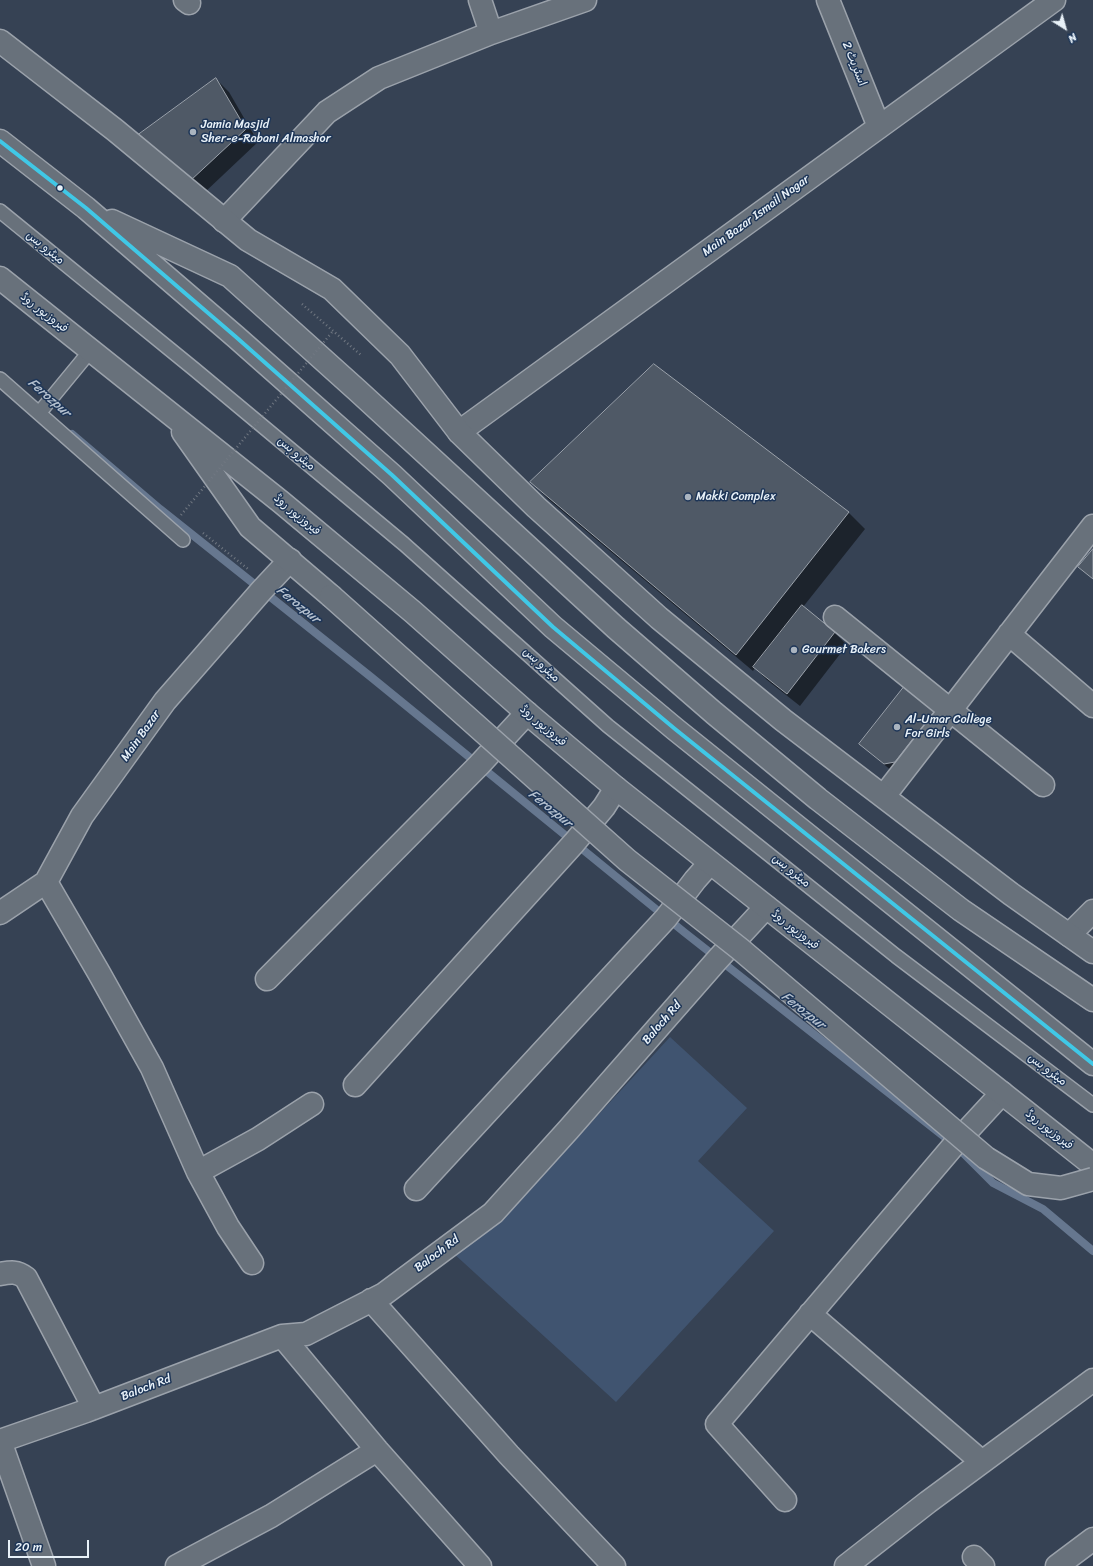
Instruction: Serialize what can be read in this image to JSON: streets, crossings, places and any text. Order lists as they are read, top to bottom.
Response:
{
  "streets": {
    "street": [
      "اسٹریٹ 2",
      "Main Bazar Ismail Nagar",
      "فیروزپور روڈ",
      "Main Bazar",
      "Baloch Rd"
    ],
    "lane": ["میٹرو بس"]
  },
  "crossings": [
    ["اسٹریٹ 2", "Main Bazar Ismail Nagar"],
    ["فیروزپور روڈ", "Baloch Rd"]
  ],
  "water": ["Ferozpur"],
  "places": [
    "Jamia Masjid Sher-e-Rabani Almashor",
    "Makki Complex",
    "Gourmet Bakers",
    "Al-Umar College For Girls"
  ],
  "scale_bar": "20 m",
  "north": "bottom right"
}
